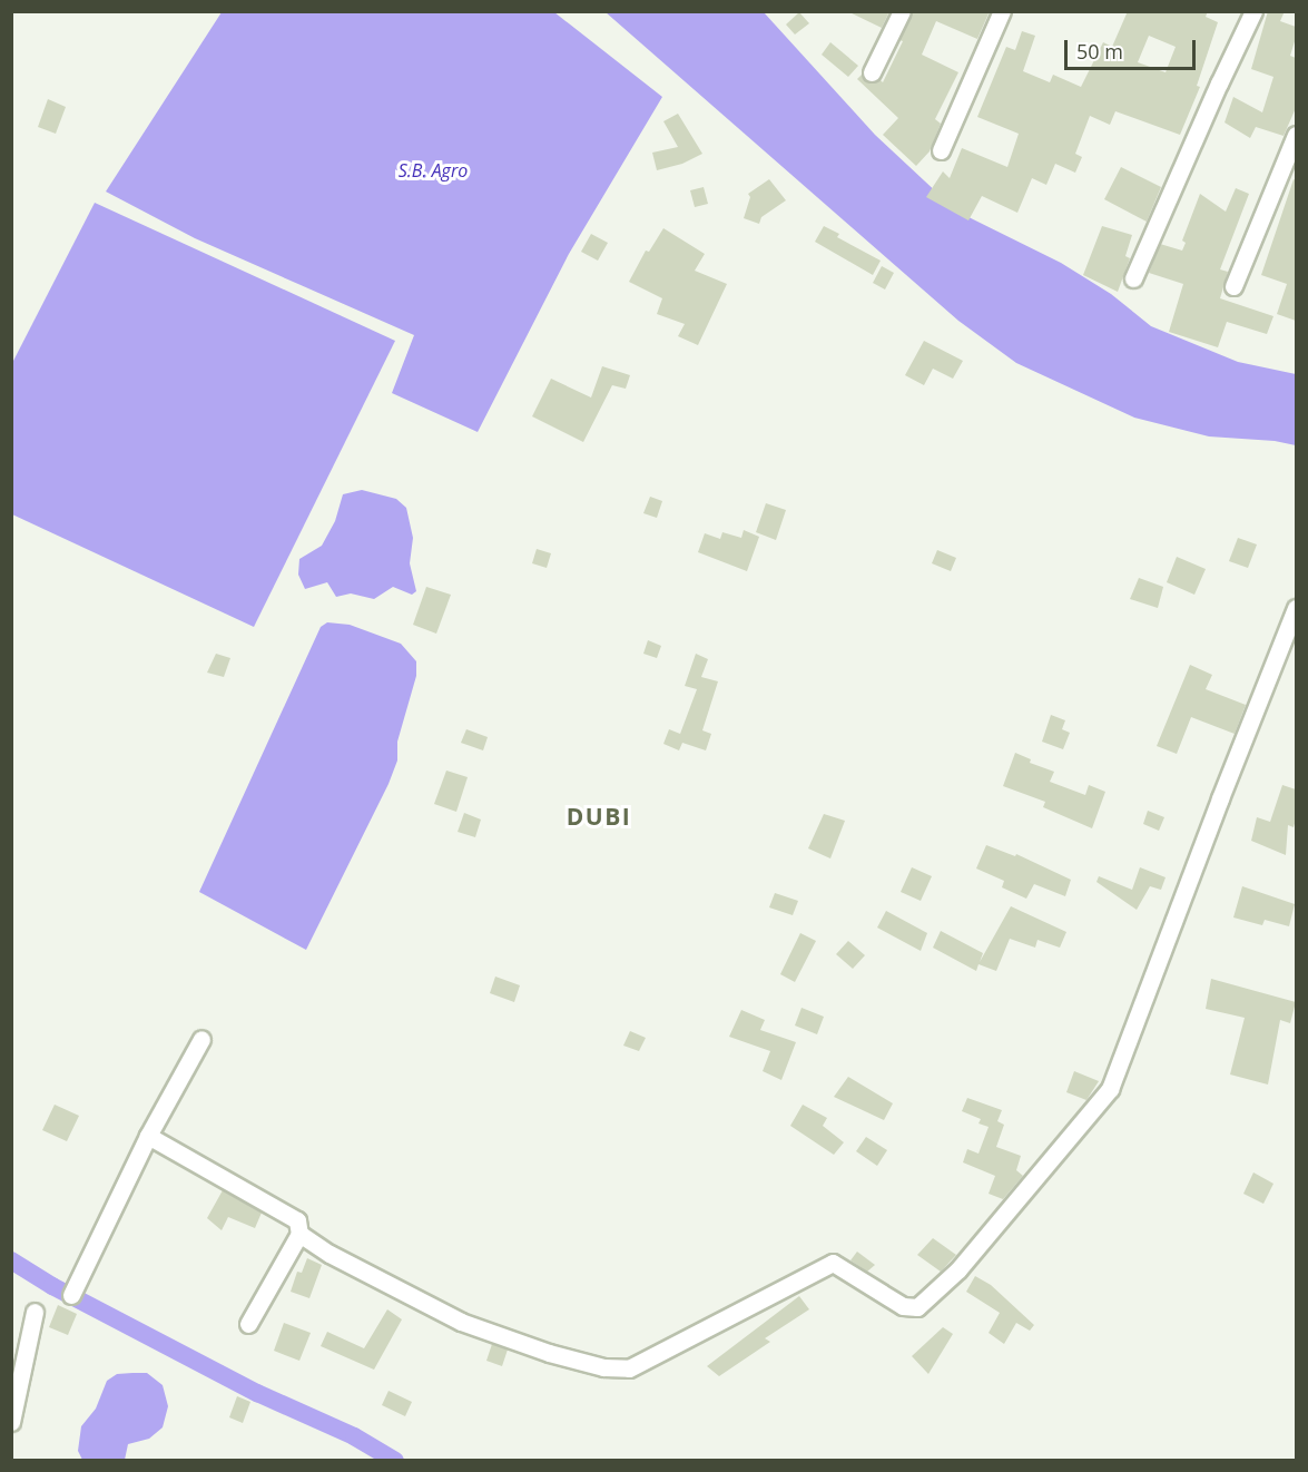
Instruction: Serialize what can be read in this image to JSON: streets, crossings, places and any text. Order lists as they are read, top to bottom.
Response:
{
  "districts": ["DUBI"],
  "water": ["S.B. Agro"],
  "scale_bar": "50 m"
}
